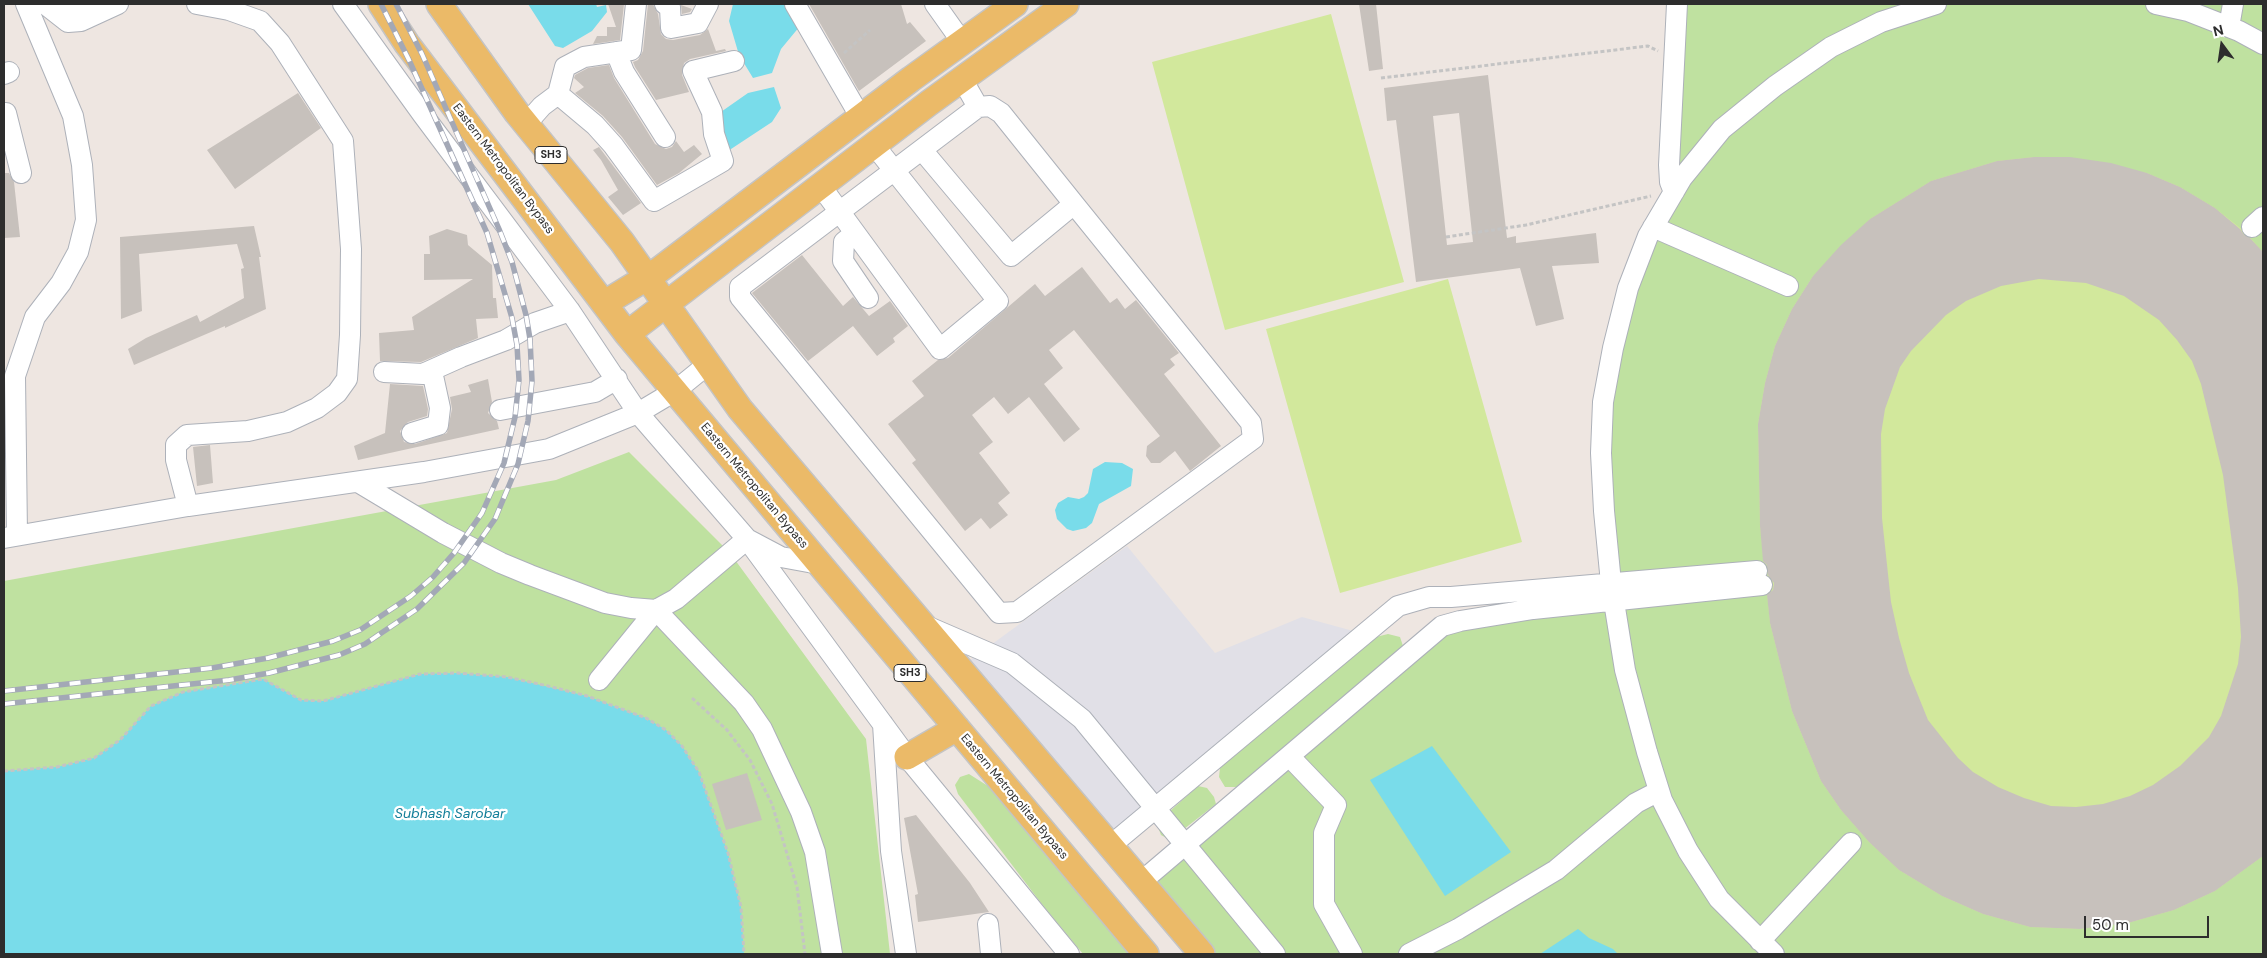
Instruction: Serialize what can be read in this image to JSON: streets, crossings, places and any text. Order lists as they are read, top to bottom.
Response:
{
  "streets": {
    "main road": ["SH3", "Eastern Metropolitan Bypass"]
  },
  "water": ["Subhash Sarobar"],
  "scale_bar": "50 m",
  "north": "top"
}
